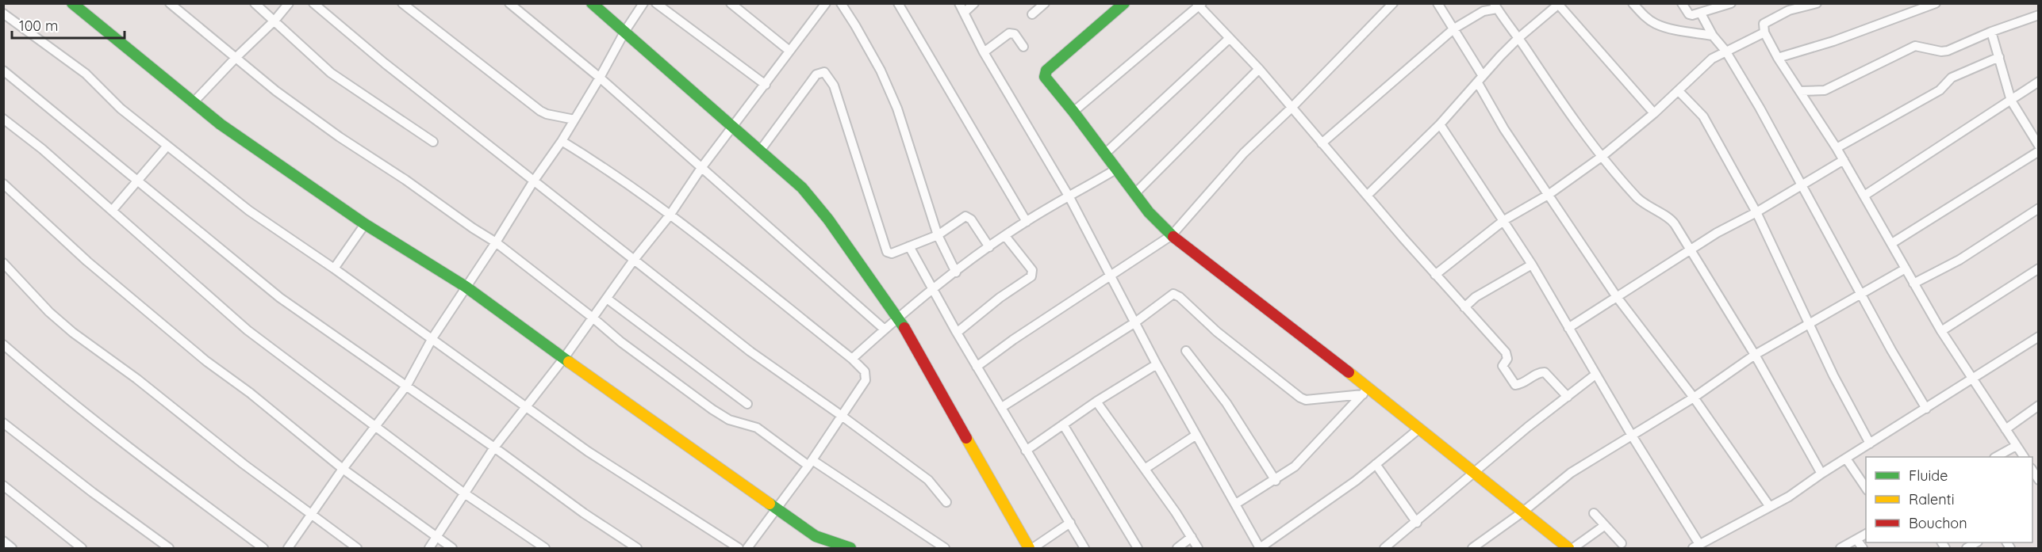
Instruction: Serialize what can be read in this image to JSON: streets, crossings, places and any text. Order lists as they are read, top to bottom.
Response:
{
  "legend": ["Fluide", "Ralenti", "Bouchon"],
  "scale_bar": "100 m"
}
